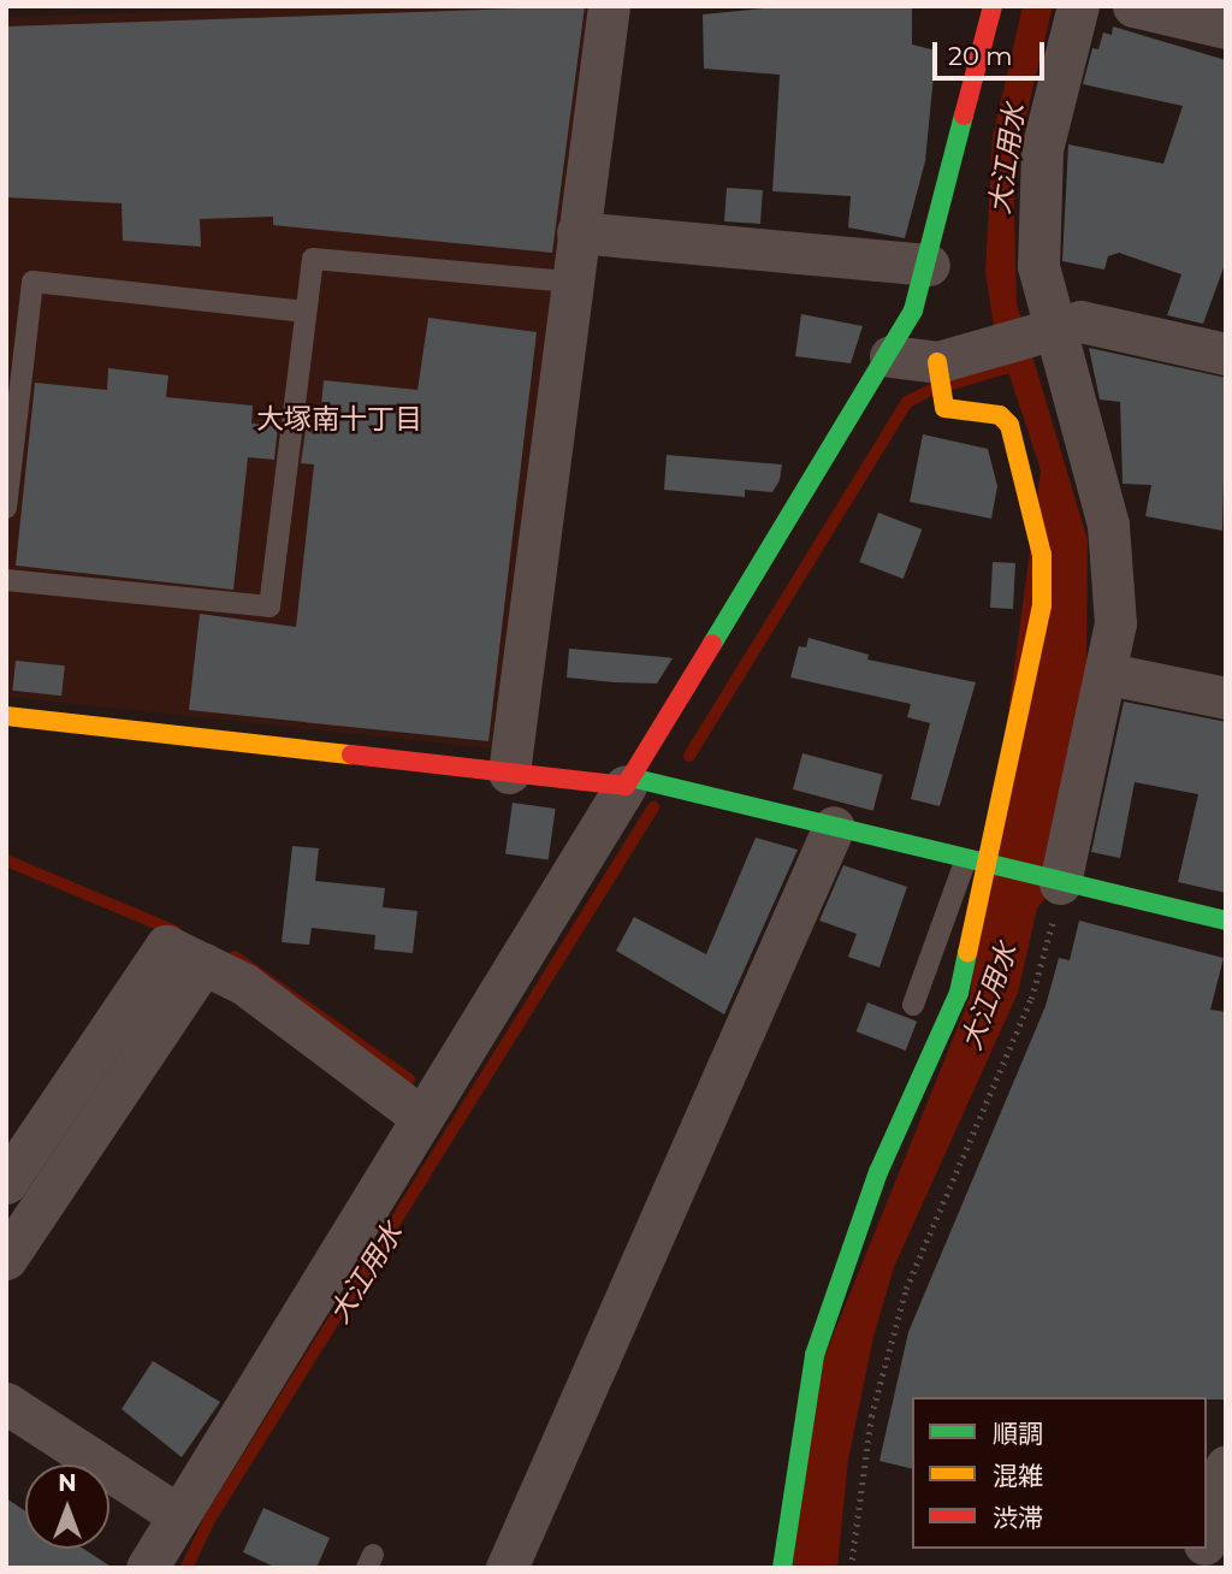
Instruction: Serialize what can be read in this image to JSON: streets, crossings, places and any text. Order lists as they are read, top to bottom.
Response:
{
  "districts": ["大塚南十丁目"],
  "water": ["大江用水"],
  "legend": ["順調", "混雑", "渋滞"],
  "scale_bar": "20 m",
  "north": "top"
}
